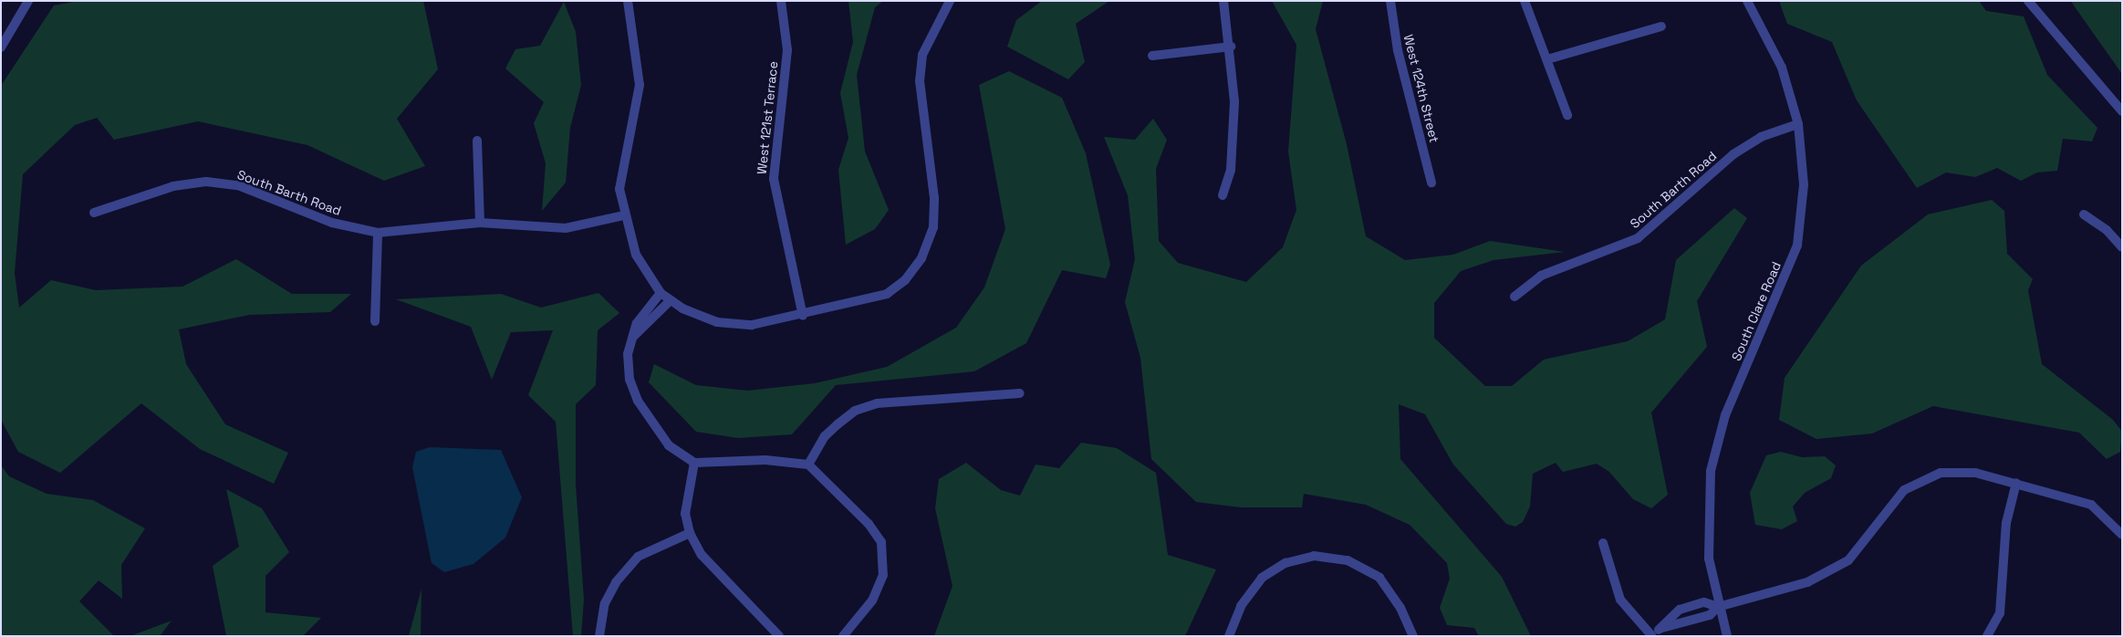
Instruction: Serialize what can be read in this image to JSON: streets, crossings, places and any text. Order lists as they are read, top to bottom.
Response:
{
  "streets": {
    "street": [
      "West 124th Street",
      "West 121st Terrace",
      "South Barth Road",
      "South Clare Road"
    ]
  },
  "crossings": [
    ["South Barth Road", "South Clare Road"]
  ]
}
